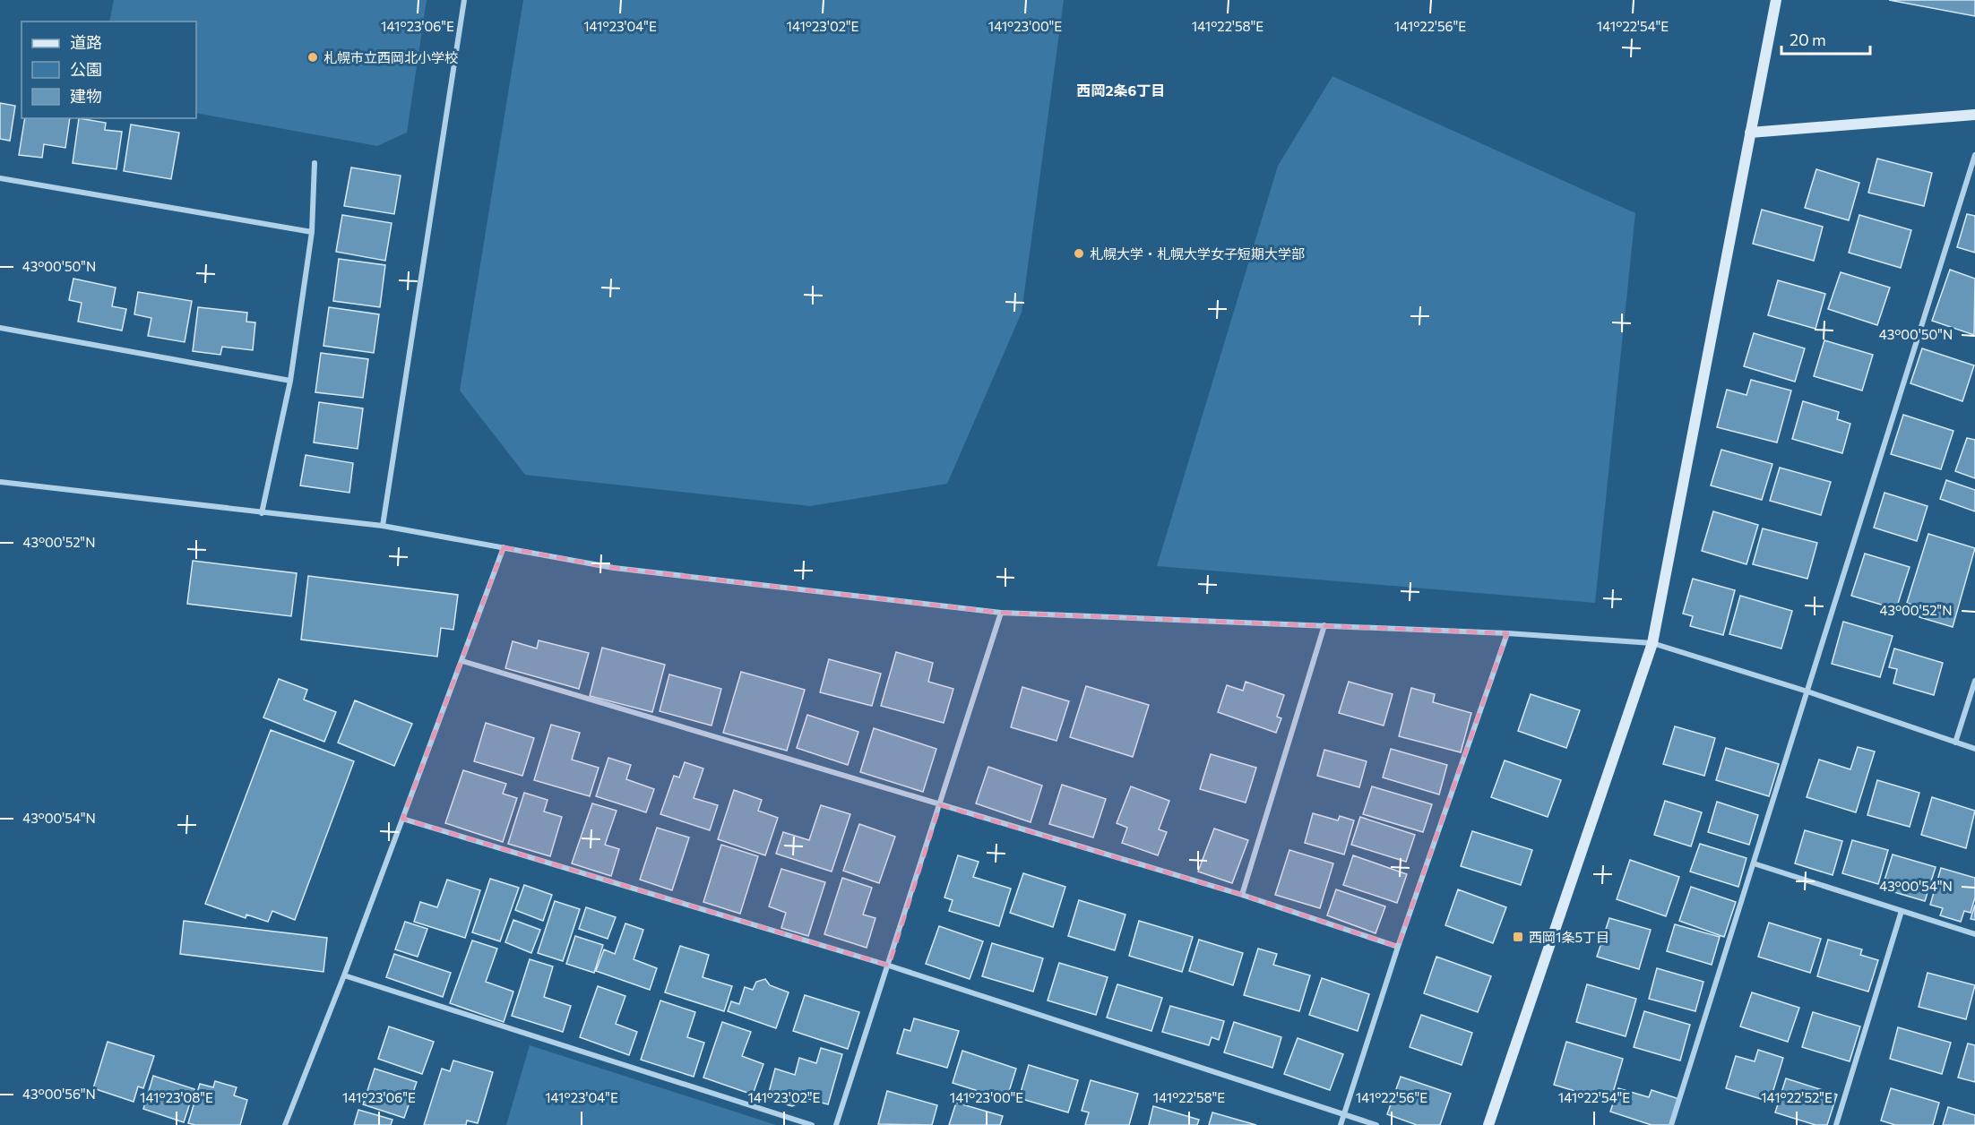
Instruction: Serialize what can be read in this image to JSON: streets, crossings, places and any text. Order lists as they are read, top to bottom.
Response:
{
  "districts": ["西岡2条6丁目"],
  "places": {
    "other": ["札幌市立西岡北小学校", "札幌大学・札幌大学女子短期大学部"],
    "transit": ["西岡1条5丁目"]
  },
  "legend": ["道路", "公園", "建物"],
  "scale_bar": "20 m",
  "coordinates": [
    "141°23'06\"E",
    "141°23'04\"E",
    "141°23'02\"E",
    "141°23'00\"E",
    "141°22'58\"E",
    "141°22'56\"E",
    "141°22'54\"E",
    "43°00'50\"N",
    "43°00'52\"N",
    "43°00'54\"N",
    "43°00'56\"N",
    "141°23'08\"E",
    "141°22'52\"E"
  ]
}
